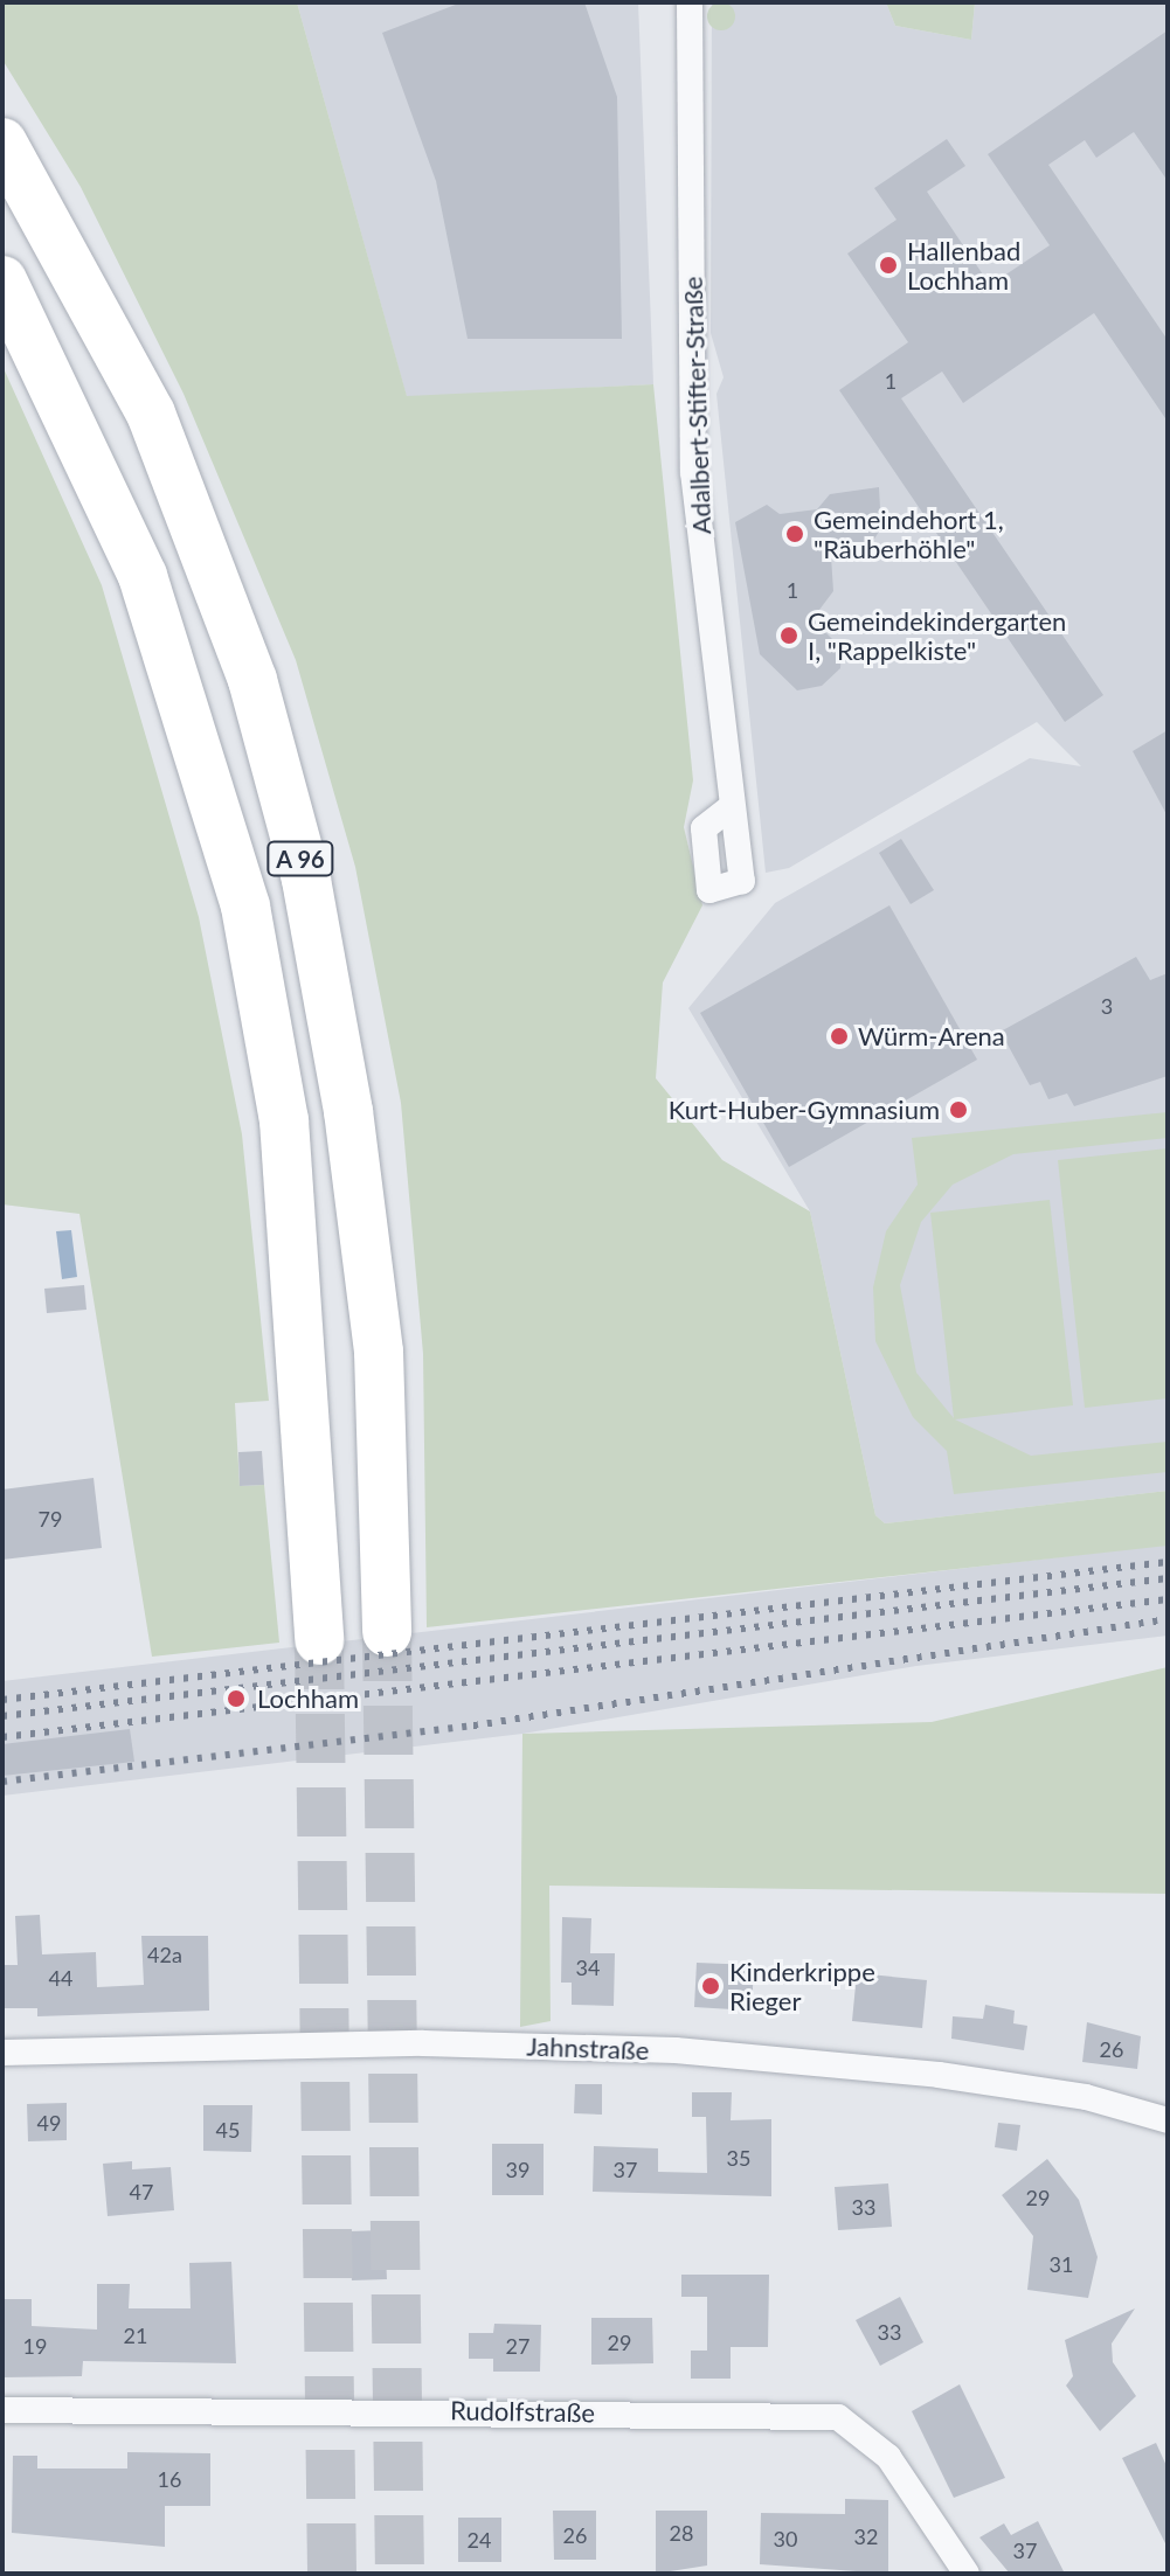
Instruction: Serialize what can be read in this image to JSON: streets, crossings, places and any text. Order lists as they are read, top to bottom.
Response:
{
  "streets": {
    "highway": ["A 96"],
    "street": ["Adalbert-Stifter-Straße", "Jahnstraße", "Rudolfstraße"]
  },
  "places": [
    "Hallenbad Lochham",
    "Gemeindehort 1, \"Räuberhöhle\"",
    "Gemeindekindergarten I, \"Rappelkiste\"",
    "Würm-Arena",
    "Kurt-Huber-Gymnasium",
    "Lochham",
    "Kinderkrippe Rieger"
  ],
  "house_numbers": [
    "1",
    "1",
    "3",
    "79",
    "42a",
    "34",
    "44",
    "26",
    "49",
    "45",
    "35",
    "39",
    "37",
    "47",
    "29",
    "33",
    "31",
    "33",
    "21",
    "29",
    "19",
    "27",
    "16",
    "28",
    "26",
    "32",
    "30",
    "24",
    "37"
  ]
}
